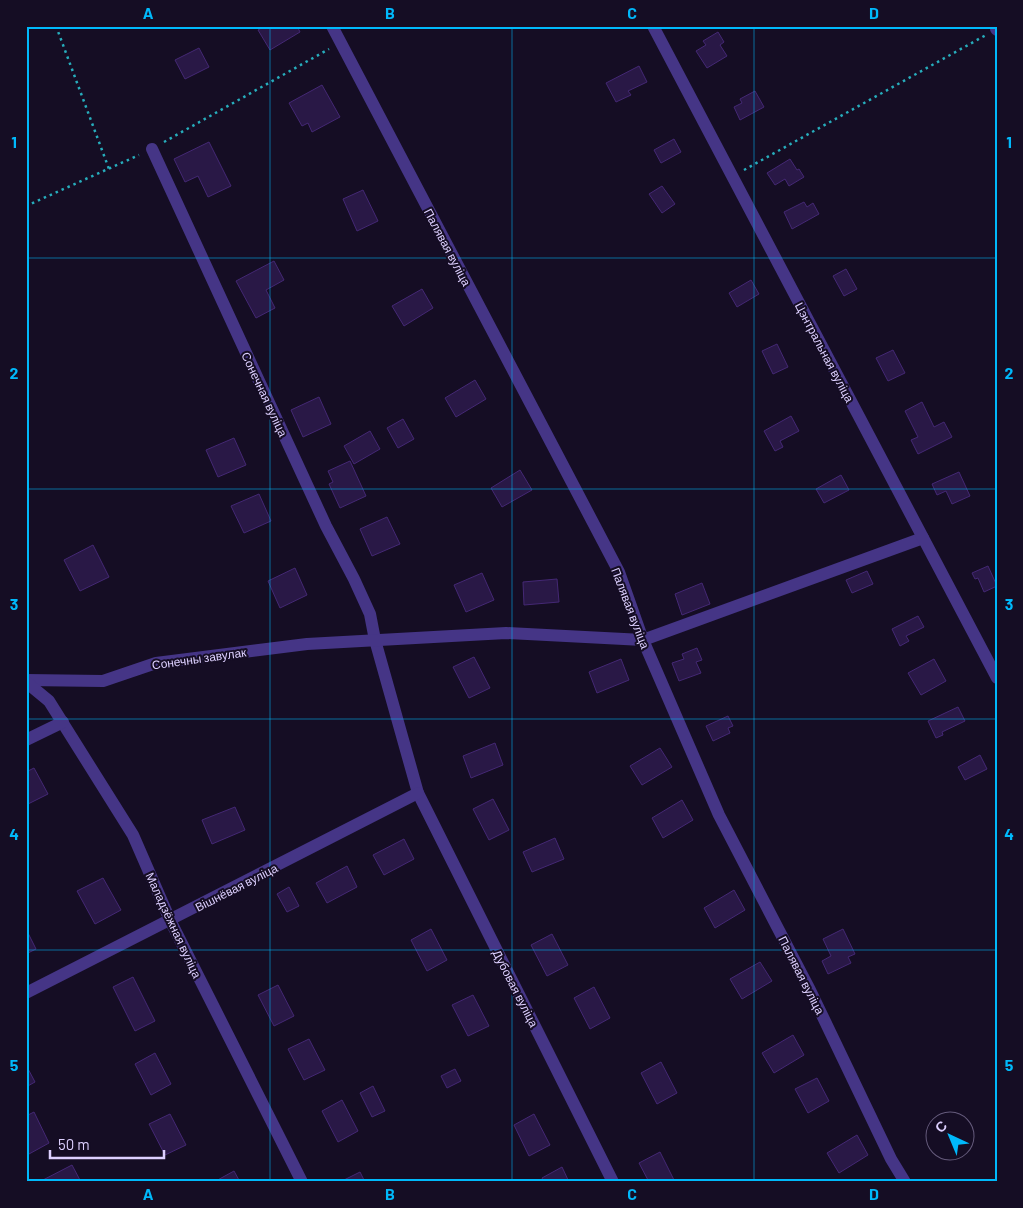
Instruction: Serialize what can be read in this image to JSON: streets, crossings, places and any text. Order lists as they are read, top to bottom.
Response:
{
  "streets": {
    "street": [
      "Палявая вуліца",
      "Цэнтральная вуліца",
      "Сонечная вуліца",
      "Сонечны завулак",
      "Вішнёвая вуліца",
      "Маладзёжная вуліца",
      "Дубовая вуліца"
    ]
  },
  "crossings": [
    ["Палявая вуліца", "Сонечны завулак"],
    ["Сонечная вуліца", "Сонечны завулак"],
    ["Сонечны завулак", "Маладзёжная вуліца"],
    ["Вішнёвая вуліца", "Маладзёжная вуліца"],
    ["Вішнёвая вуліца", "Дубовая вуліца"]
  ],
  "scale_bar": "50 m",
  "north": "top left",
  "grid": {
    "columns": [
      "A",
      "B",
      "C",
      "D"
    ],
    "rows": [
      "1",
      "2",
      "3",
      "4",
      "5"
    ]
  }
}
